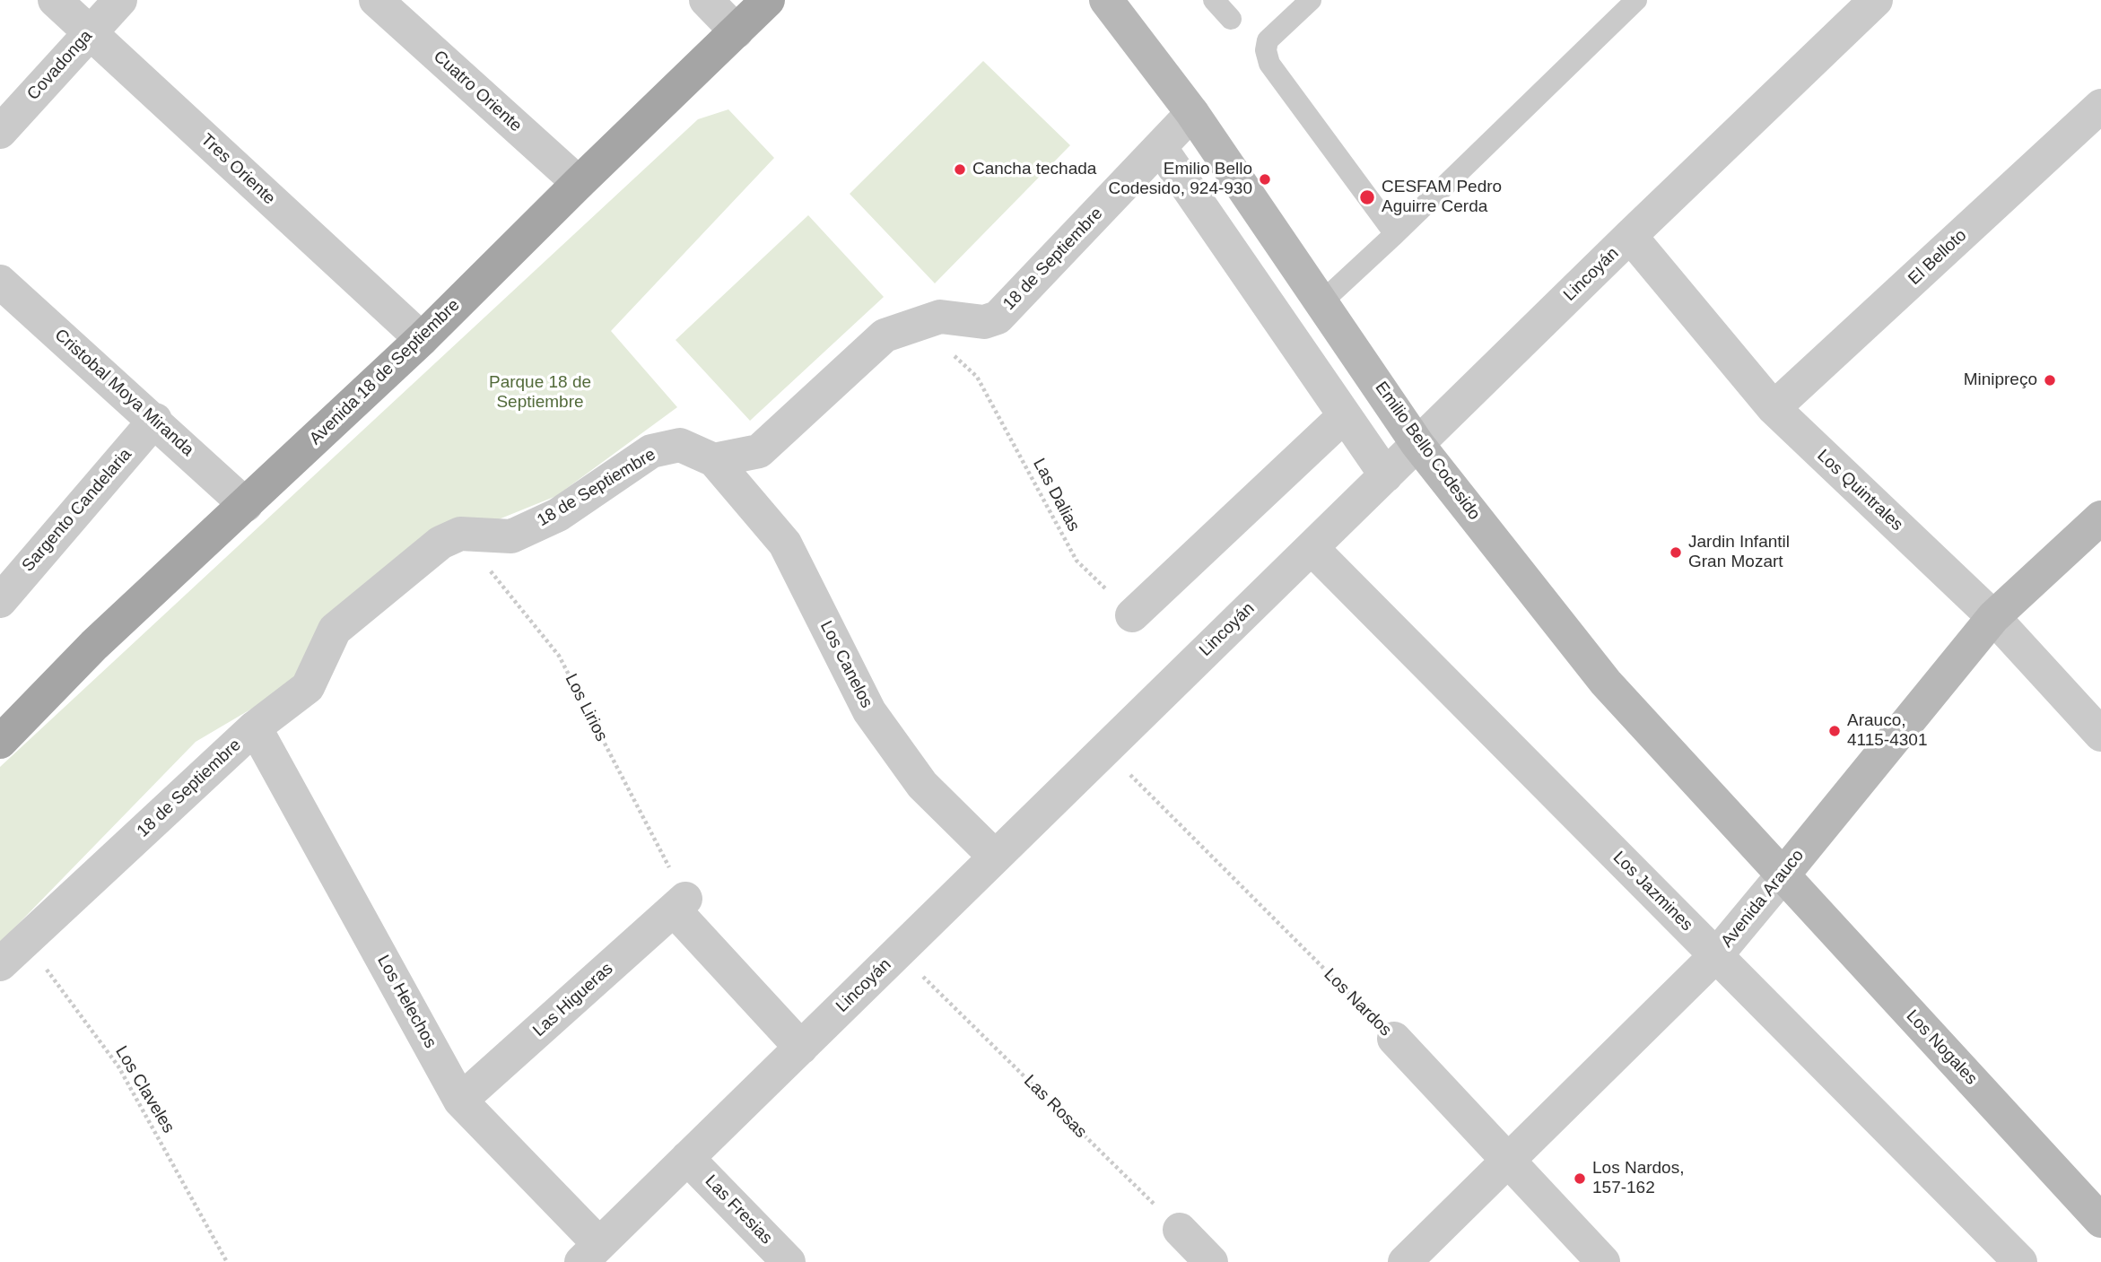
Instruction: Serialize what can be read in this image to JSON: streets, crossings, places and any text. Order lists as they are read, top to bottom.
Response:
{
  "streets": {
    "main road": ["Avenida 18 de Septiembre"],
    "street": [
      "Covadonga",
      "Cuatro Oriente",
      "Tres Oriente",
      "El Belloto",
      "18 de Septiembre",
      "Lincoyán",
      "Cristobal Moya Miranda",
      "Emilio Bello Codesido",
      "Los Quintrales",
      "Sargento Candelaria",
      "Los Canelos",
      "Los Jazmines",
      "Avenida Arauco",
      "Las Higueras",
      "Los Helechos",
      "Los Nardos",
      "Los Nogales",
      "Las Fresias"
    ],
    "path": [
      "Las Dalias",
      "Los Lirios",
      "Los Claveles",
      "Las Rosas"
    ]
  },
  "crossings": [
    ["Covadonga", "Tres Oriente"],
    ["Cuatro Oriente", "Avenida 18 de Septiembre"],
    ["Tres Oriente", "Avenida 18 de Septiembre"],
    ["El Belloto", "Los Quintrales"],
    ["18 de Septiembre", "Emilio Bello Codesido"],
    ["18 de Septiembre", "Las Dalias"],
    ["18 de Septiembre", "Los Canelos"],
    ["18 de Septiembre", "Los Lirios"],
    ["18 de Septiembre", "Los Helechos"],
    ["18 de Septiembre", "Los Claveles"],
    ["Lincoyán", "Emilio Bello Codesido"],
    ["Lincoyán", "Los Quintrales"],
    ["Lincoyán", "Los Canelos"],
    ["Lincoyán", "Los Jazmines"],
    ["Lincoyán", "Los Helechos"],
    ["Lincoyán", "Los Nardos"],
    ["Lincoyán", "Las Rosas"],
    ["Lincoyán", "Las Fresias"],
    ["Avenida 18 de Septiembre", "Cristobal Moya Miranda"],
    ["Cristobal Moya Miranda", "Sargento Candelaria"],
    ["Emilio Bello Codesido", "Avenida Arauco"],
    ["Emilio Bello Codesido", "Los Nogales"],
    ["Los Quintrales", "Avenida Arauco"],
    ["Los Lirios", "Las Higueras"],
    ["Los Jazmines", "Avenida Arauco"],
    ["Avenida Arauco", "Los Nardos"],
    ["Avenida Arauco", "Los Nogales"],
    ["Las Higueras", "Los Helechos"]
  ],
  "parks": ["Parque 18 de Septiembre"],
  "places": [
    "Cancha techada",
    "Emilio Bello Codesido, 924-930",
    "CESFAM Pedro Aguirre Cerda",
    "Minipreço",
    "Jardin Infantil Gran Mozart",
    "Arauco, 4115-4301",
    "Los Nardos, 157-162"
  ]
}
